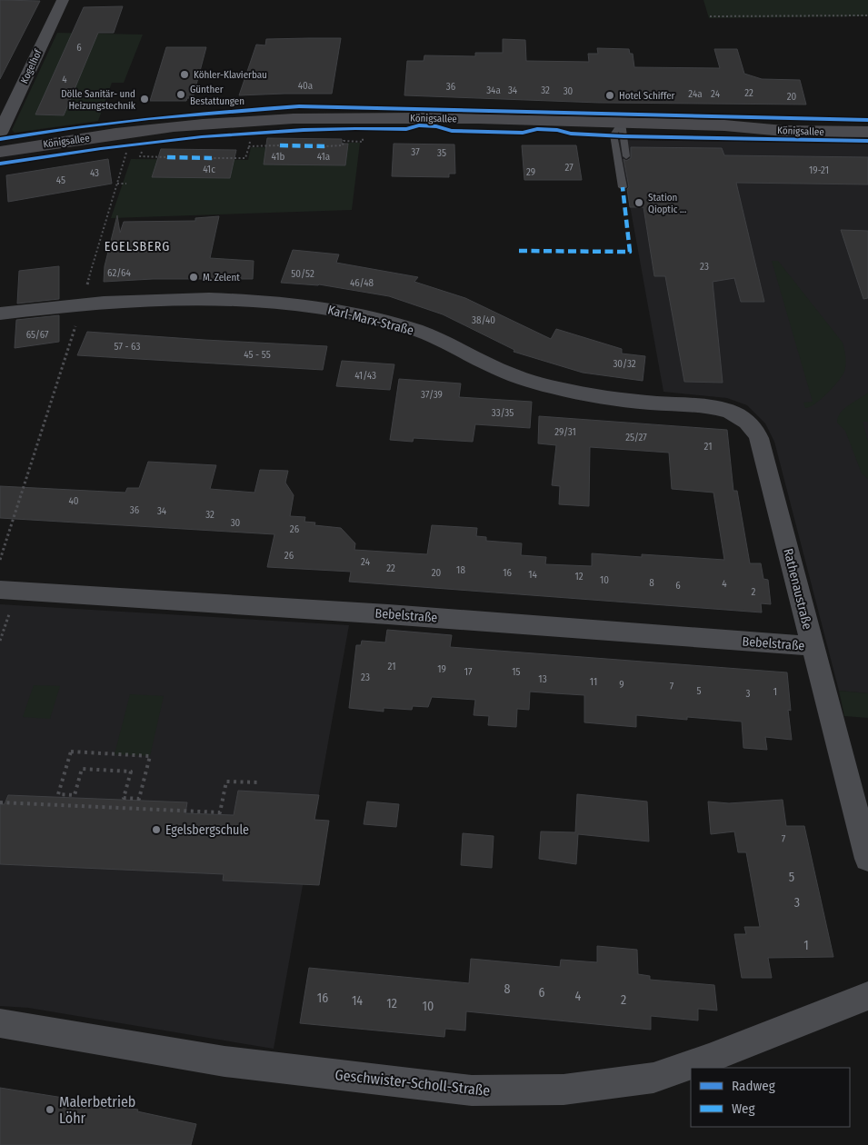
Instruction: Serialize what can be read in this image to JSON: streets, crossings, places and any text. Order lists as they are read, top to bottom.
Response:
{
  "streets": {
    "street": [
      "Kogelhof",
      "Königsallee",
      "Karl-Marx-Straße",
      "Rathenaustraße",
      "Bebelstraße",
      "Geschwister-Scholl-Straße"
    ]
  },
  "crossings": [
    ["Karl-Marx-Straße", "Rathenaustraße"],
    ["Rathenaustraße", "Bebelstraße"]
  ],
  "districts": ["EGELSBERG"],
  "places": [
    "Köhler-Klavierbau",
    "Günther Bestattungen",
    "Hotel Schiffer",
    "Dölle Sanitär- und Heizungstechnik",
    "Station Qioptic ...",
    "M. Zelent",
    "Egelsbergschule",
    "Malerbetrieb Löhr"
  ],
  "house_numbers": [
    "6",
    "4",
    "40a",
    "36",
    "34a",
    "34",
    "32",
    "30",
    "22",
    "24a",
    "24",
    "20",
    "37",
    "35",
    "41b",
    "41a",
    "27",
    "41c",
    "19-21",
    "29",
    "43",
    "45",
    "23",
    "62/64",
    "50/52",
    "46/48",
    "38/40",
    "65/67",
    "57 - 63",
    "45 - 55",
    "30/32",
    "41/43",
    "37/39",
    "33/35",
    "29/31",
    "25/27",
    "21",
    "40",
    "36",
    "34",
    "32",
    "30",
    "26",
    "26",
    "24",
    "22",
    "18",
    "20",
    "16",
    "14",
    "12",
    "10",
    "8",
    "4",
    "6",
    "2",
    "21",
    "19",
    "17",
    "15",
    "23",
    "13",
    "11",
    "9",
    "7",
    "5",
    "1",
    "3",
    "7",
    "5",
    "3",
    "1",
    "8",
    "6",
    "4",
    "16",
    "2",
    "14",
    "12",
    "10"
  ],
  "legend": ["Radweg", "Weg"]
}
